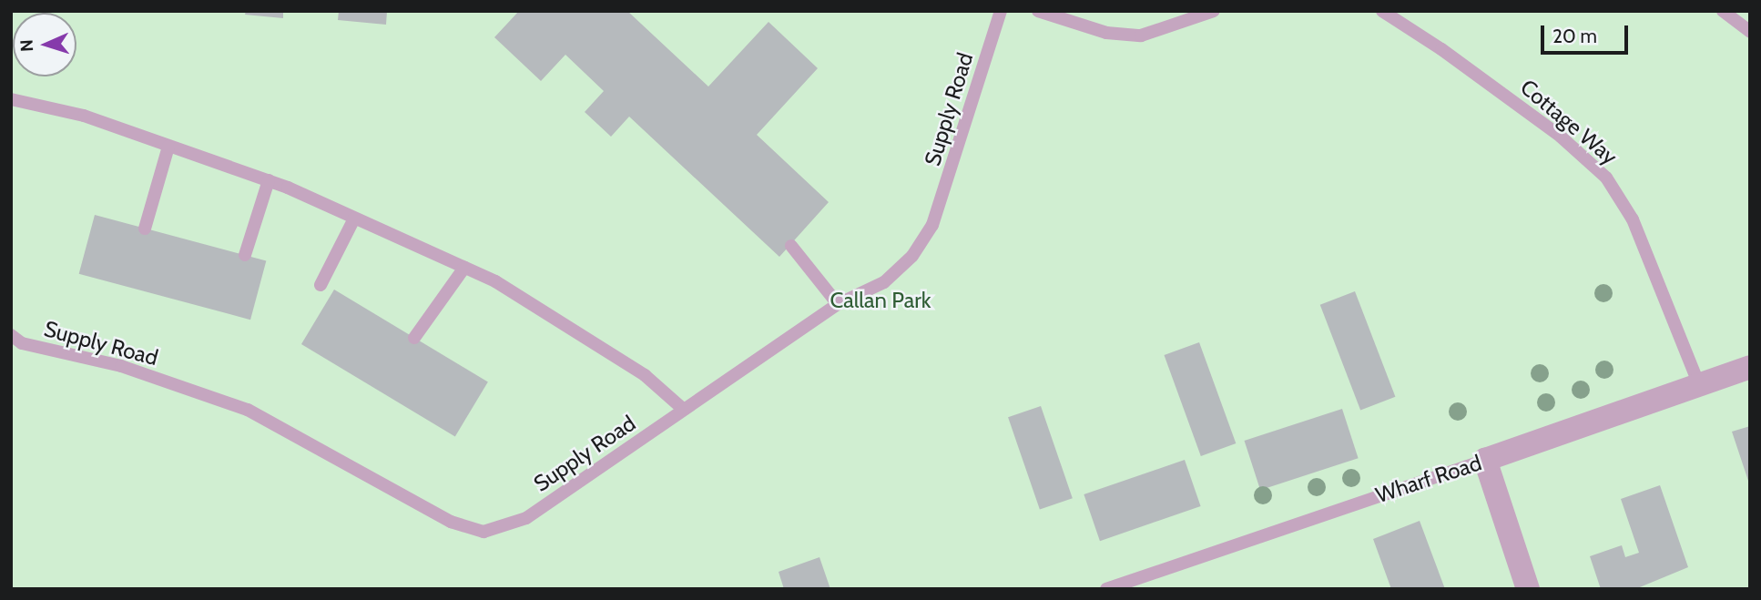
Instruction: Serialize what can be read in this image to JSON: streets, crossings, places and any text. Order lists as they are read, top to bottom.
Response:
{
  "streets": {
    "street": ["Wharf Road"],
    "lane": ["Supply Road", "Cottage Way"]
  },
  "crossings": [
    ["Cottage Way", "Wharf Road"]
  ],
  "parks": ["Callan Park"],
  "scale_bar": "20 m",
  "north": "left"
}
